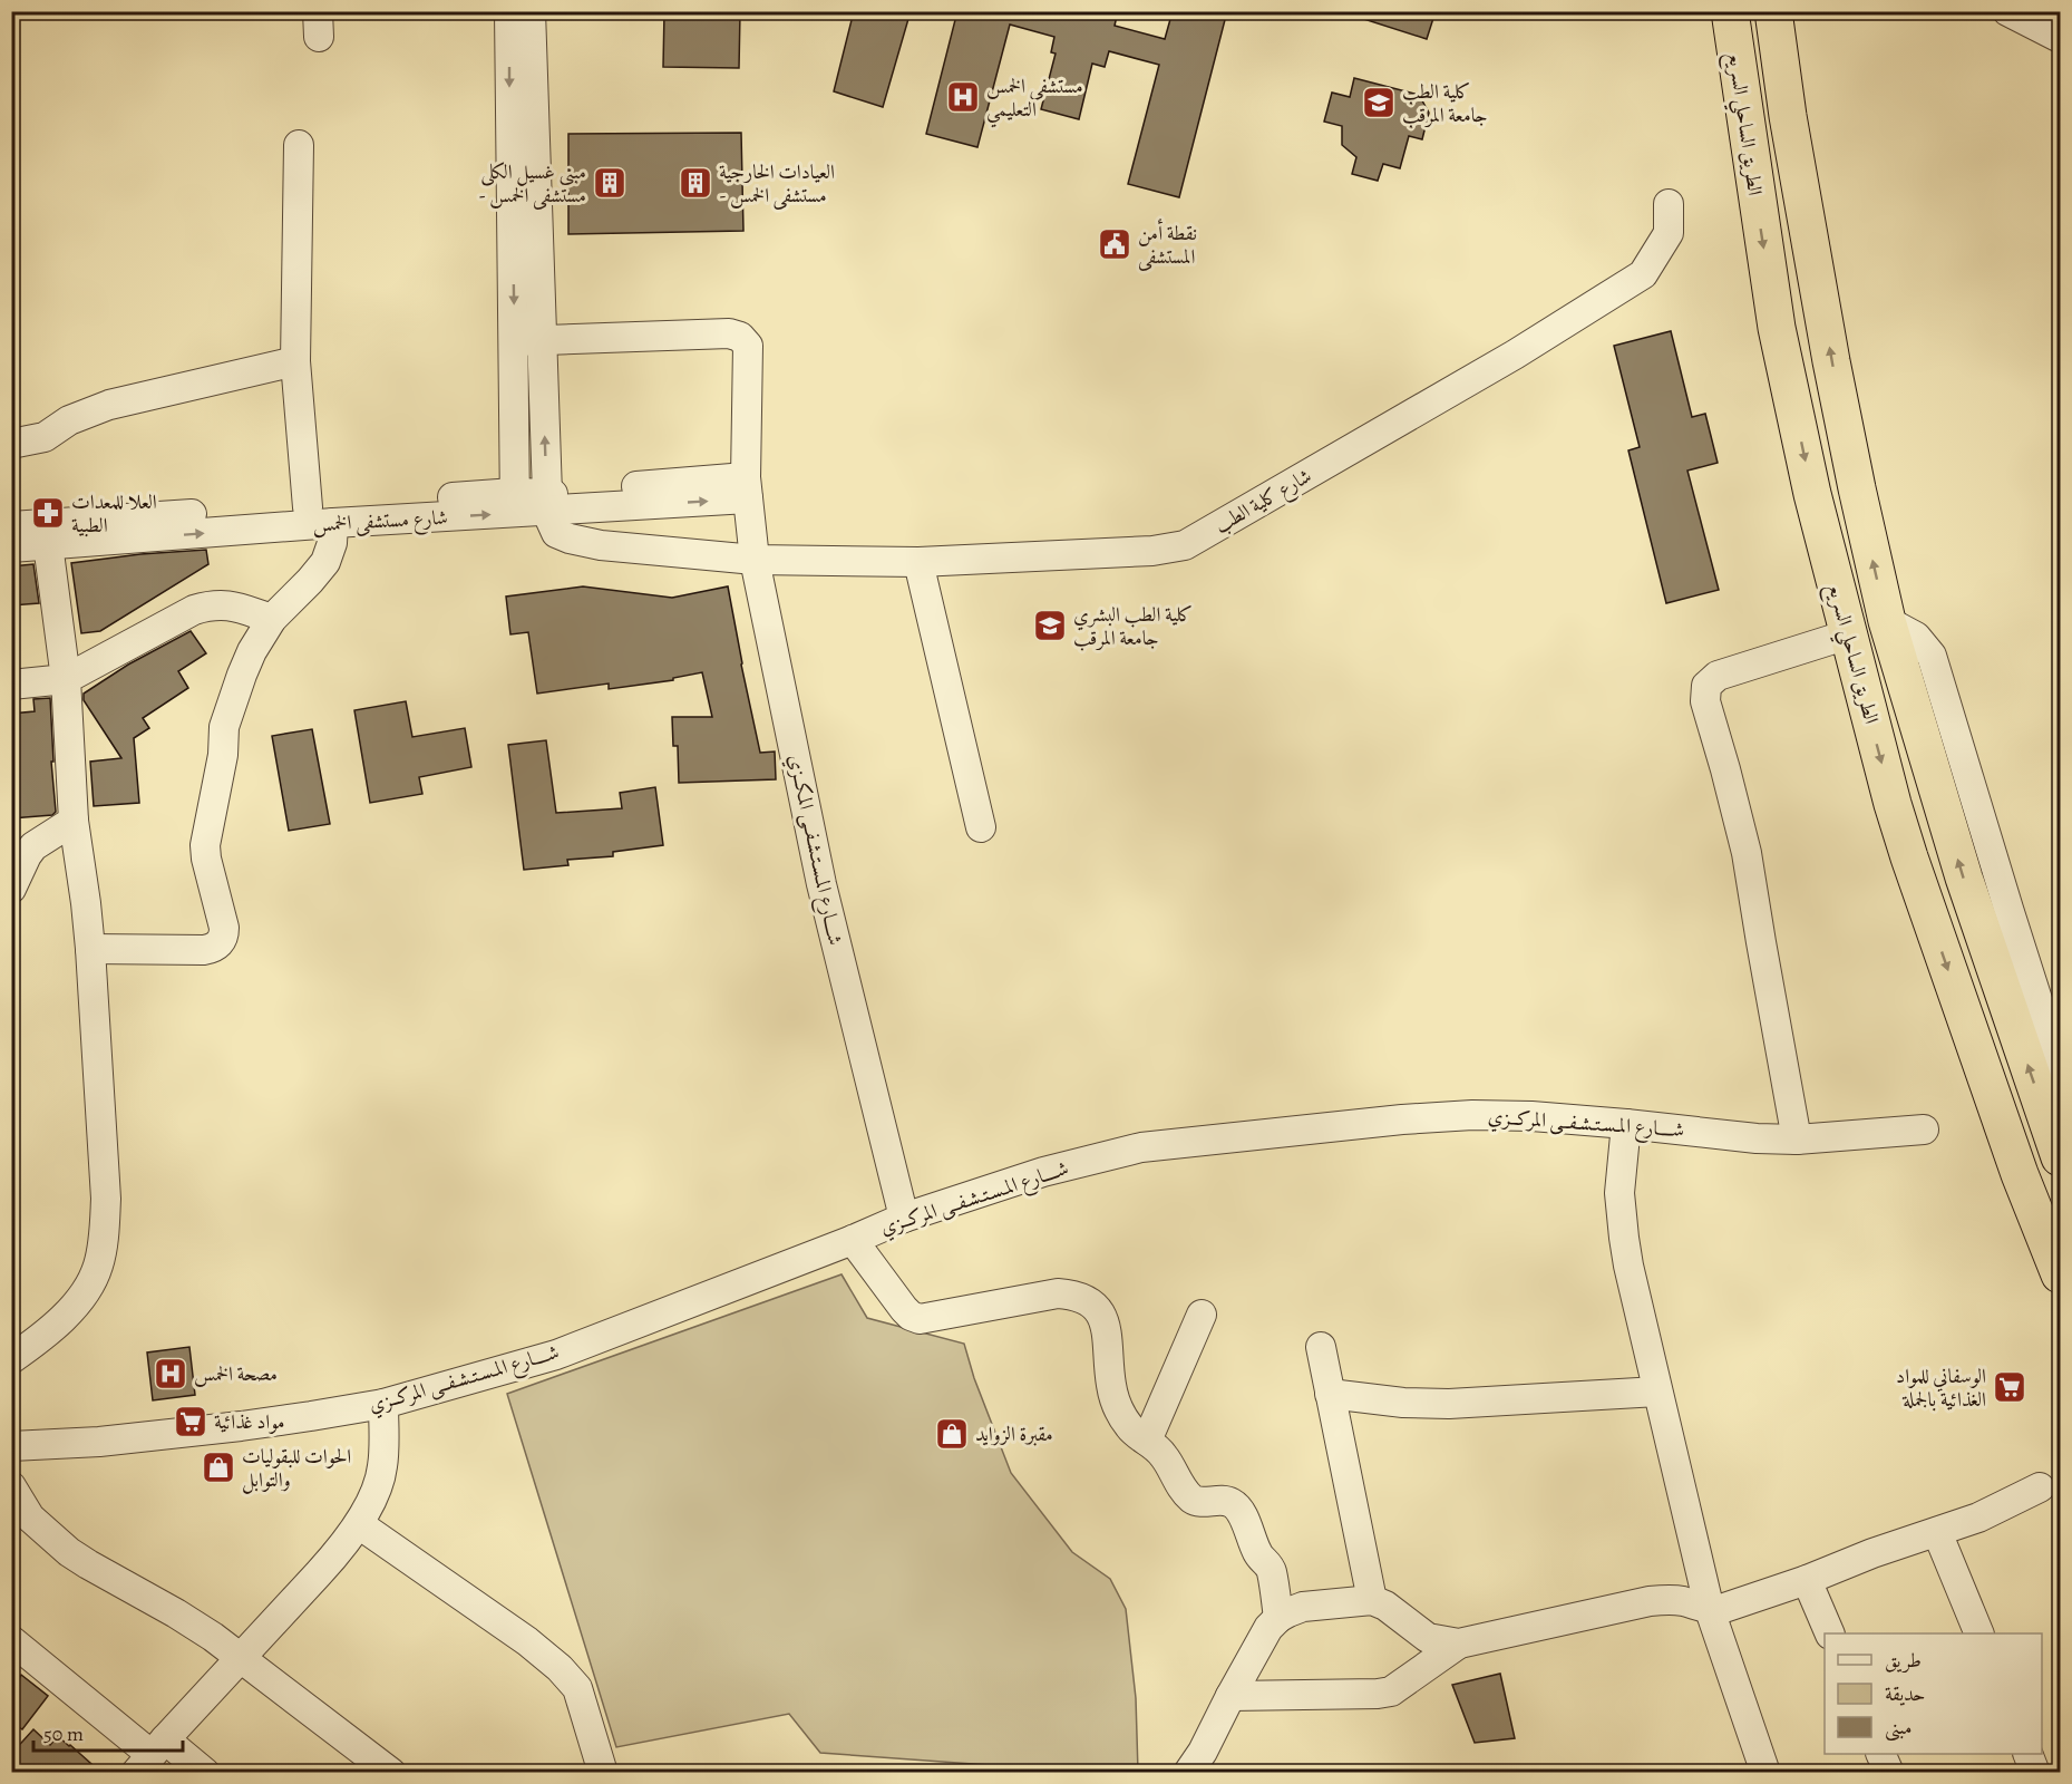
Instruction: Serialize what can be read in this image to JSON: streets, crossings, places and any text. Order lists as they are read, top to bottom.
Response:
{
  "streets": {
    "highway": ["الطريق الساحلي السريع"],
    "street": [
      "شارع كلية الطب",
      "شارع مستشفى الخمس",
      "شــــارع المـسـتـشـفــى المكــزي",
      "شــــارع المـسـتـشـفــى المركــزي"
    ]
  },
  "crossings": [
    ["شارع كلية الطب", "شارع مستشفى الخمس"],
    ["شارع كلية الطب", "شــــارع المـسـتـشـفــى المكــزي"],
    ["شارع مستشفى الخمس", "شــــارع المـسـتـشـفــى المكــزي"],
    ["شــــارع المـسـتـشـفــى المكــزي", "شــــارع المـسـتـشـفــى المركــزي"]
  ],
  "places": {
    "hospital": ["مستشفى الخمس التعليمي", "مصحة الخمس"],
    "school or university": ["كلية الطب جامعة المرقب", "كلية الطب البشري جامعة المرقب"],
    "building": ["مبنى غسيل الكلى - مستشفى الخمس", "العيادات الخارجية - مستشفى الخمس"],
    "public building": ["نقطة أمن المستشفى"],
    "pharmacy": ["العلا للمعدات الطبية"],
    "supermarket": ["الوسفاني للمواد الغذائية بالجملة", "مواد غذائية"],
    "shop": ["مقبرة الزوايد", "الحوات للبقوليات والتوابل"]
  },
  "legend": ["طريق", "حديقة", "مبنى"],
  "scale_bar": "50 m"
}
